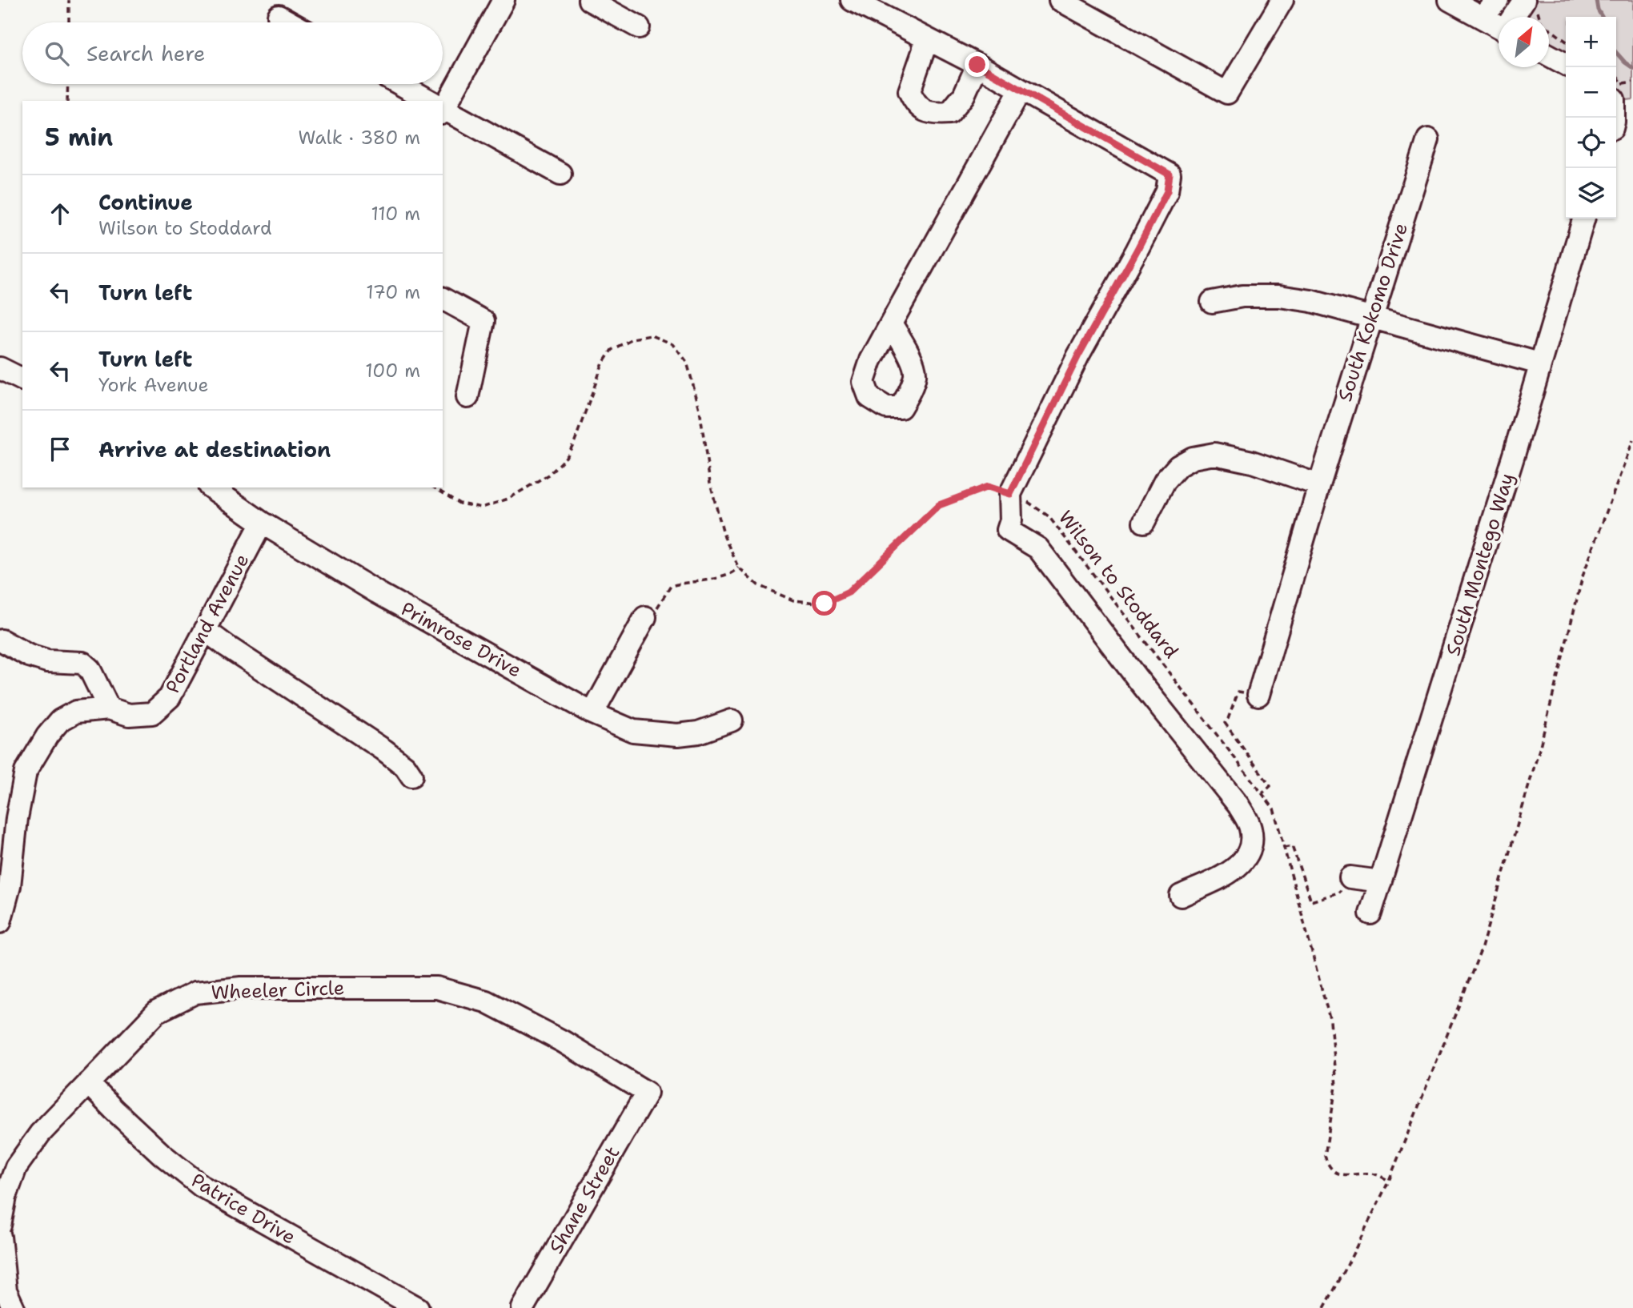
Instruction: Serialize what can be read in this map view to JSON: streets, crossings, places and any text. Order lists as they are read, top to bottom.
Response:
{
  "streets": {
    "street": [
      "South Kokomo Drive",
      "South Montego Way",
      "Portland Avenue",
      "Primrose Drive",
      "Wheeler Circle",
      "Shane Street",
      "Patrice Drive"
    ],
    "path": ["Wilson to Stoddard"]
  },
  "crossings": [
    ["Portland Avenue", "Primrose Drive"],
    ["Wheeler Circle", "Shane Street"],
    ["Wheeler Circle", "Patrice Drive"]
  ],
  "north": "top right",
  "page": {
    "map_buttons": ["+", "−"],
    "search": "Search here",
    "heading": ["5 min", "Walk · 380 m"],
    "list": [
      ["Continue", "Wilson to Stoddard", "110 m"],
      ["Turn left", "170 m"],
      ["Turn left", "York Avenue", "100 m"],
      "Arrive at destination"
    ]
  }
}
